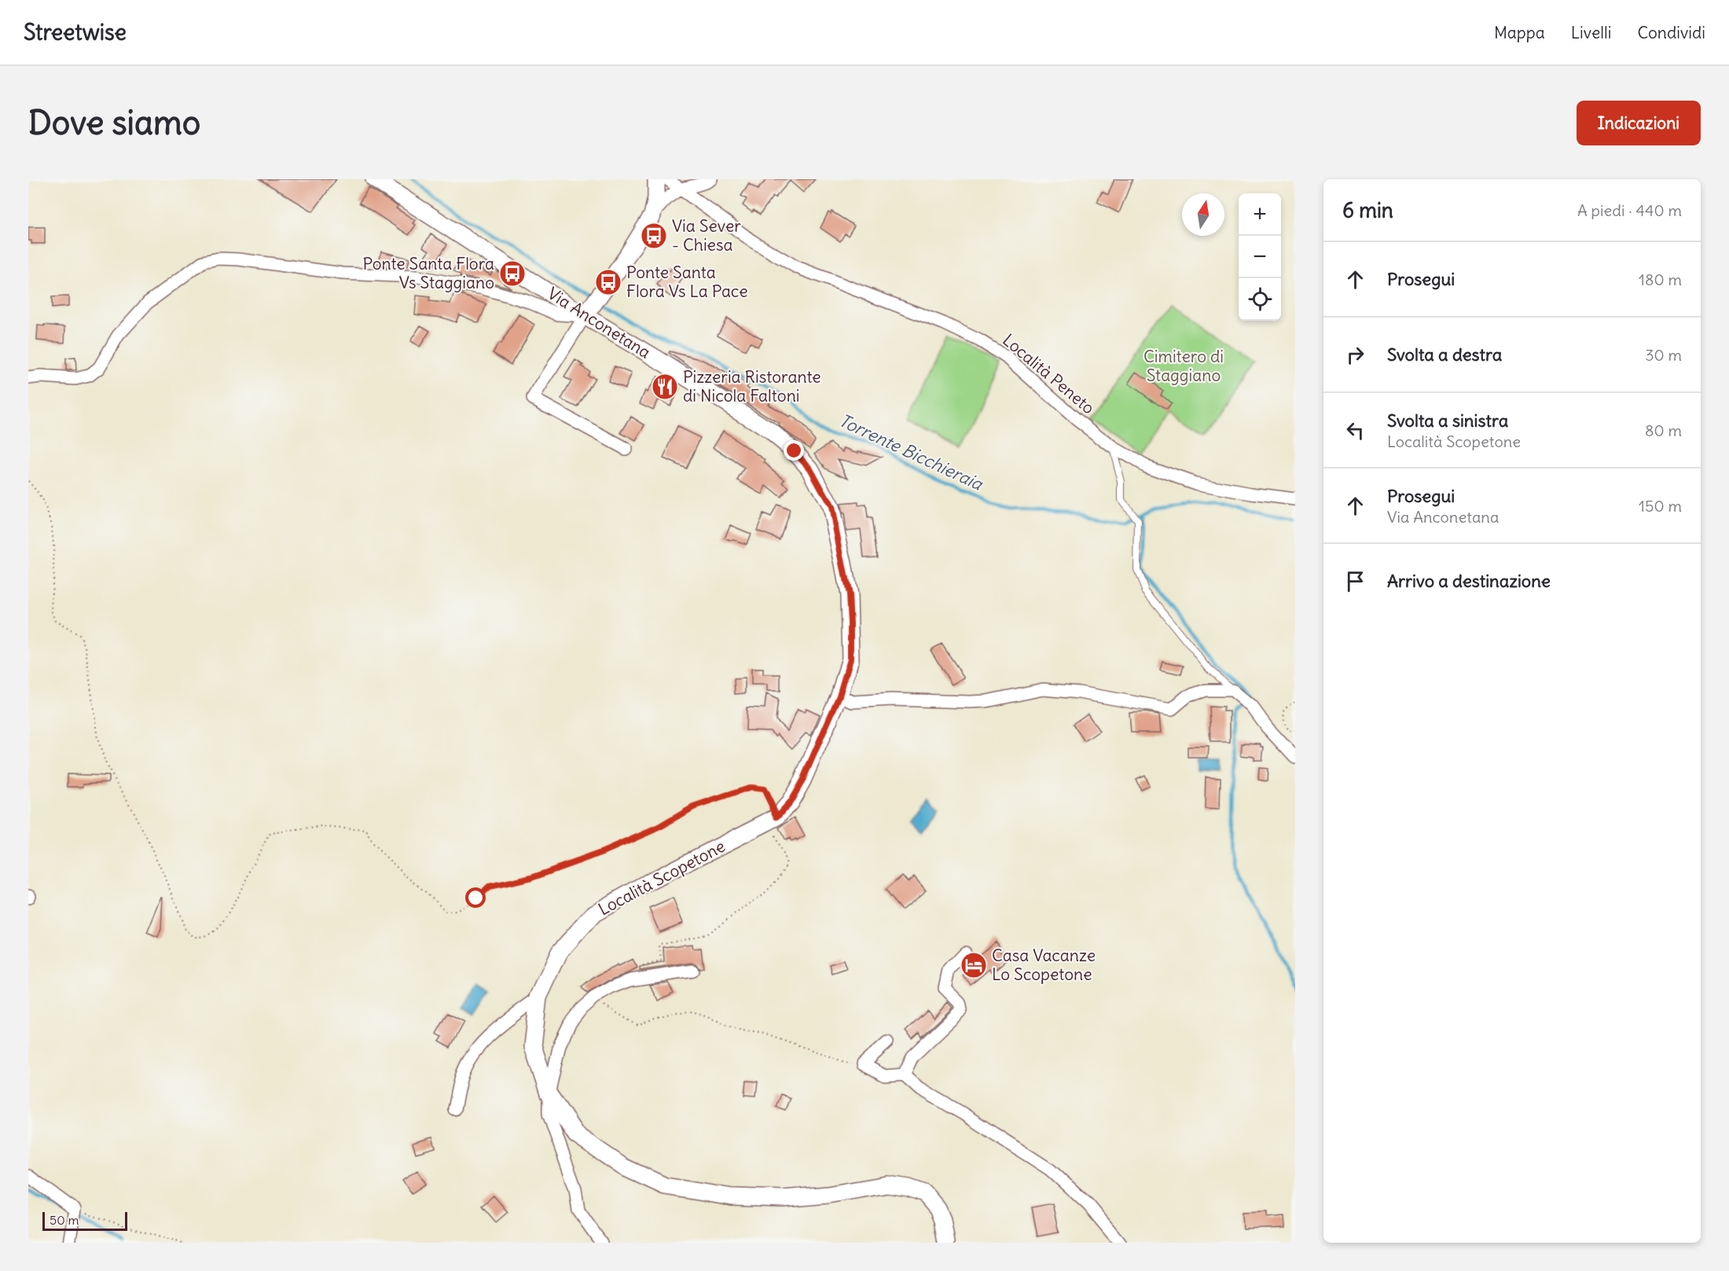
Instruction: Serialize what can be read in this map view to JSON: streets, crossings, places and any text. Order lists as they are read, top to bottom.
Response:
{
  "streets": {
    "main road": ["Via Anconetana", "Località Scopetone"],
    "street": ["Località Peneto"]
  },
  "crossings": [
    ["Via Anconetana", "Località Scopetone"]
  ],
  "water": ["Torrente Bicchieraia"],
  "parks": ["Cimitero di Staggiano"],
  "places": {
    "bus stop": ["Via Sever - Chiesa", "Ponte Santa Flora Vs Staggiano", "Ponte Santa Flora Vs La Pace"],
    "restaurant": ["Pizzeria Ristorante di Nicola Faltoni"],
    "hotel": ["Casa Vacanze Lo Scopetone"]
  },
  "scale_bar": "50 m",
  "north": "top",
  "page": {
    "header": "Streetwise",
    "nav": ["Mappa", "Livelli", "Condividi"],
    "buttons": "Indicazioni",
    "title": "Dove siamo",
    "heading": ["6 min", "A piedi · 440 m"],
    "map_buttons": ["+", "−"],
    "list": [
      ["Prosegui", "180 m"],
      ["Svolta a destra", "30 m"],
      ["Svolta a sinistra", "Località Scopetone", "80 m"],
      ["Prosegui", "Via Anconetana", "150 m"],
      "Arrivo a destinazione"
    ],
    "scale": "50 m"
  }
}
